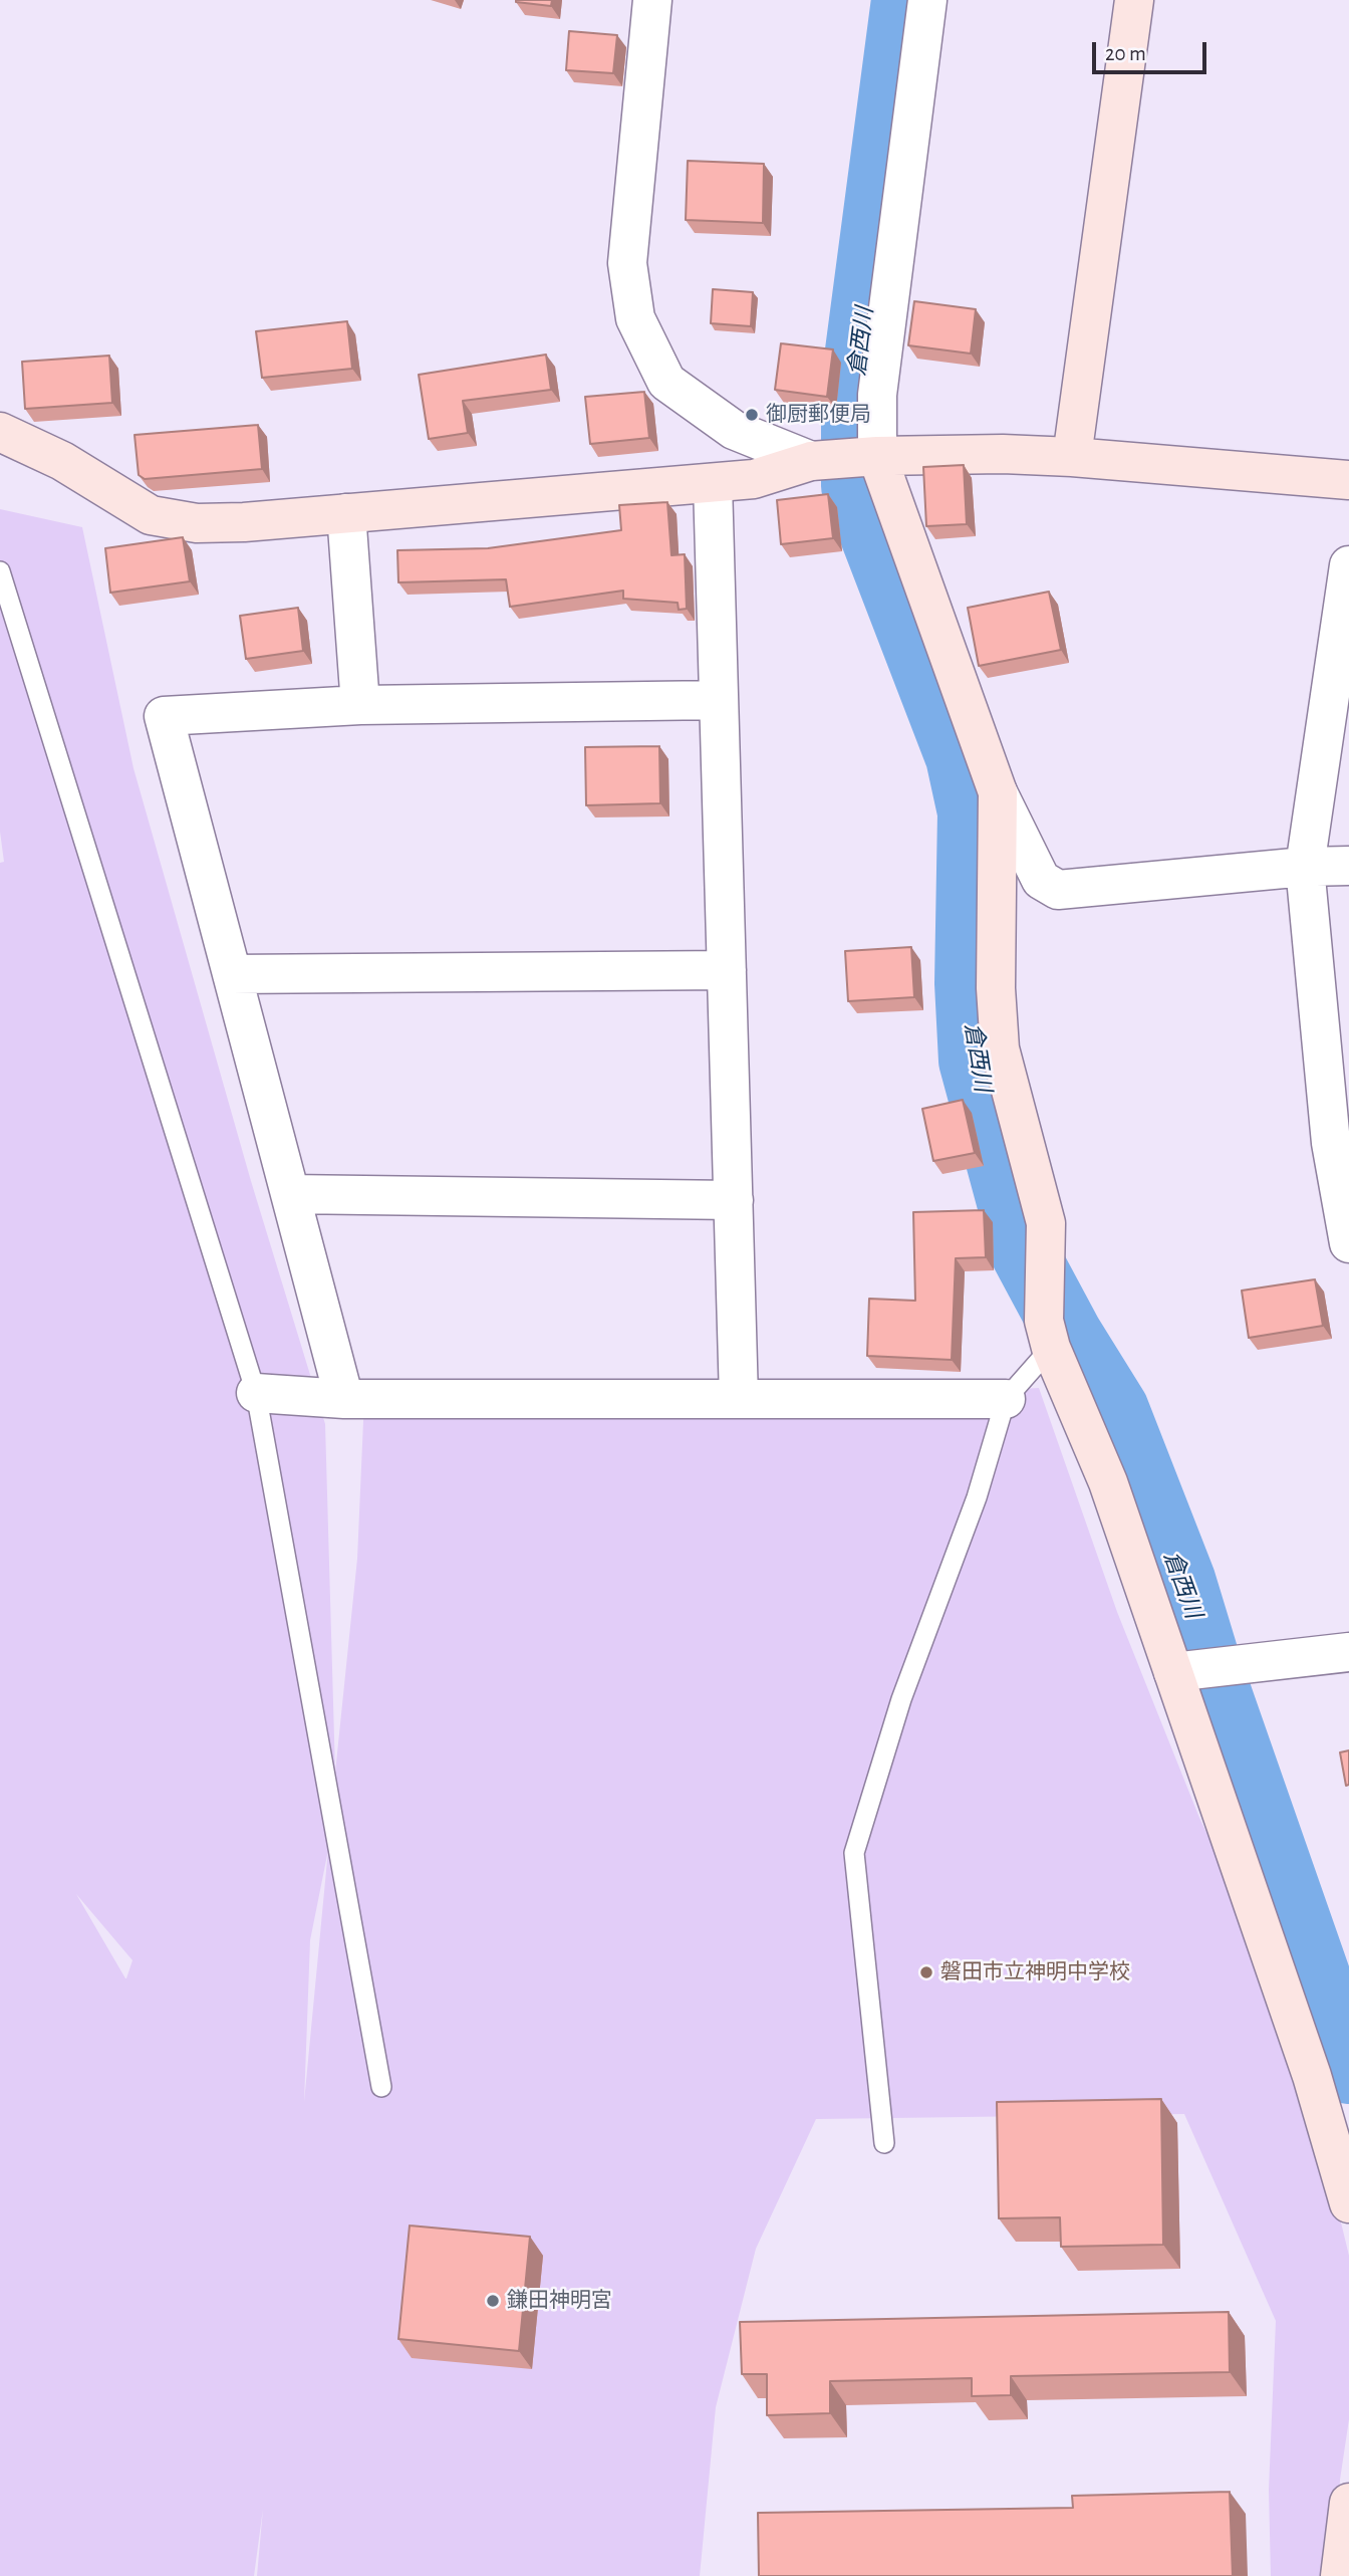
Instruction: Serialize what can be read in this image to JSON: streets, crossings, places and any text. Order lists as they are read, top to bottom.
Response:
{
  "water": ["倉西川"],
  "places": ["御厨郵便局", "磐田市立神明中学校", "鎌田神明宮"],
  "scale_bar": "20 m"
}
